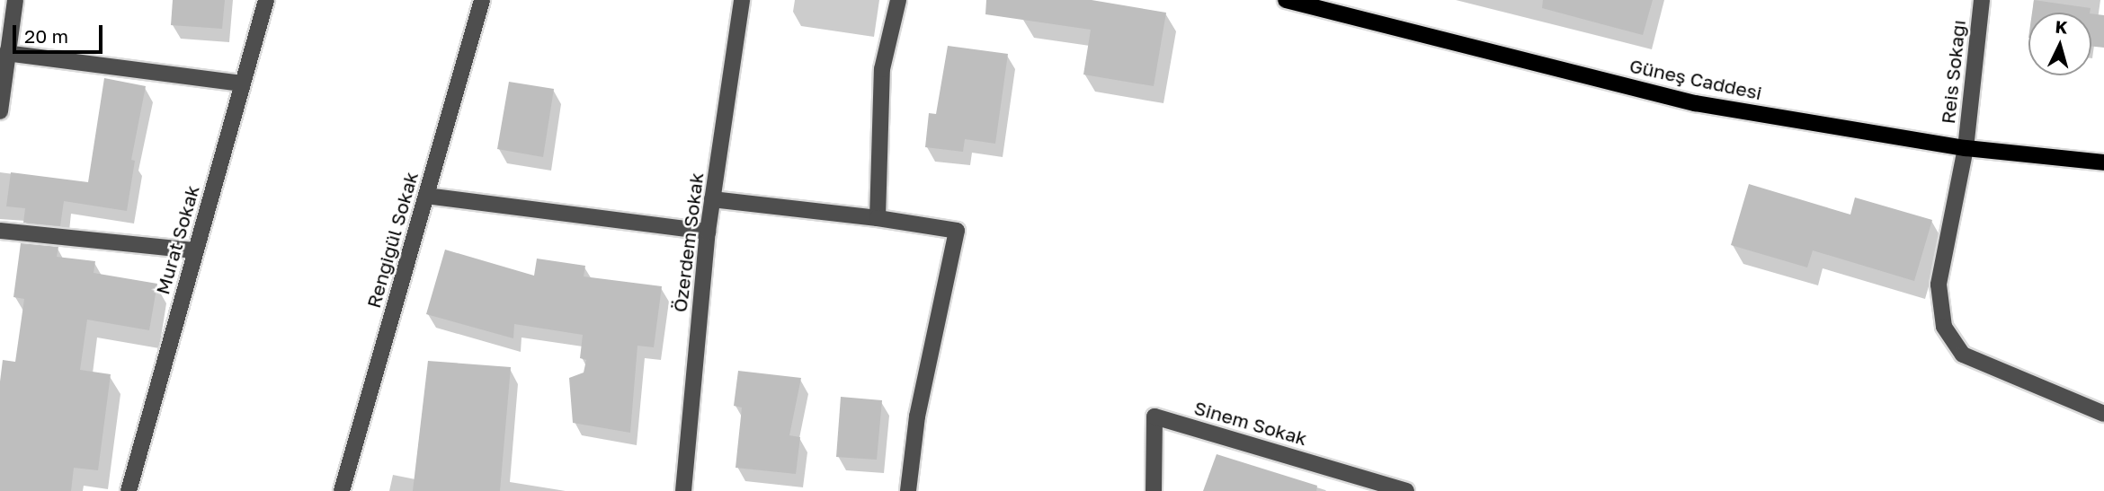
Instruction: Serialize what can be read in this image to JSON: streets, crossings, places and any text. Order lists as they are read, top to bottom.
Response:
{
  "streets": {
    "main road": ["Güneş Caddesi"],
    "street": [
      "Reis Sokağı",
      "Murat Sokak",
      "Rengigül Sokak",
      "Özerdem Sokak",
      "Sinem Sokak"
    ]
  },
  "crossings": [
    ["Reis Sokağı", "Güneş Caddesi"]
  ],
  "scale_bar": "20 m",
  "north": "top"
}
